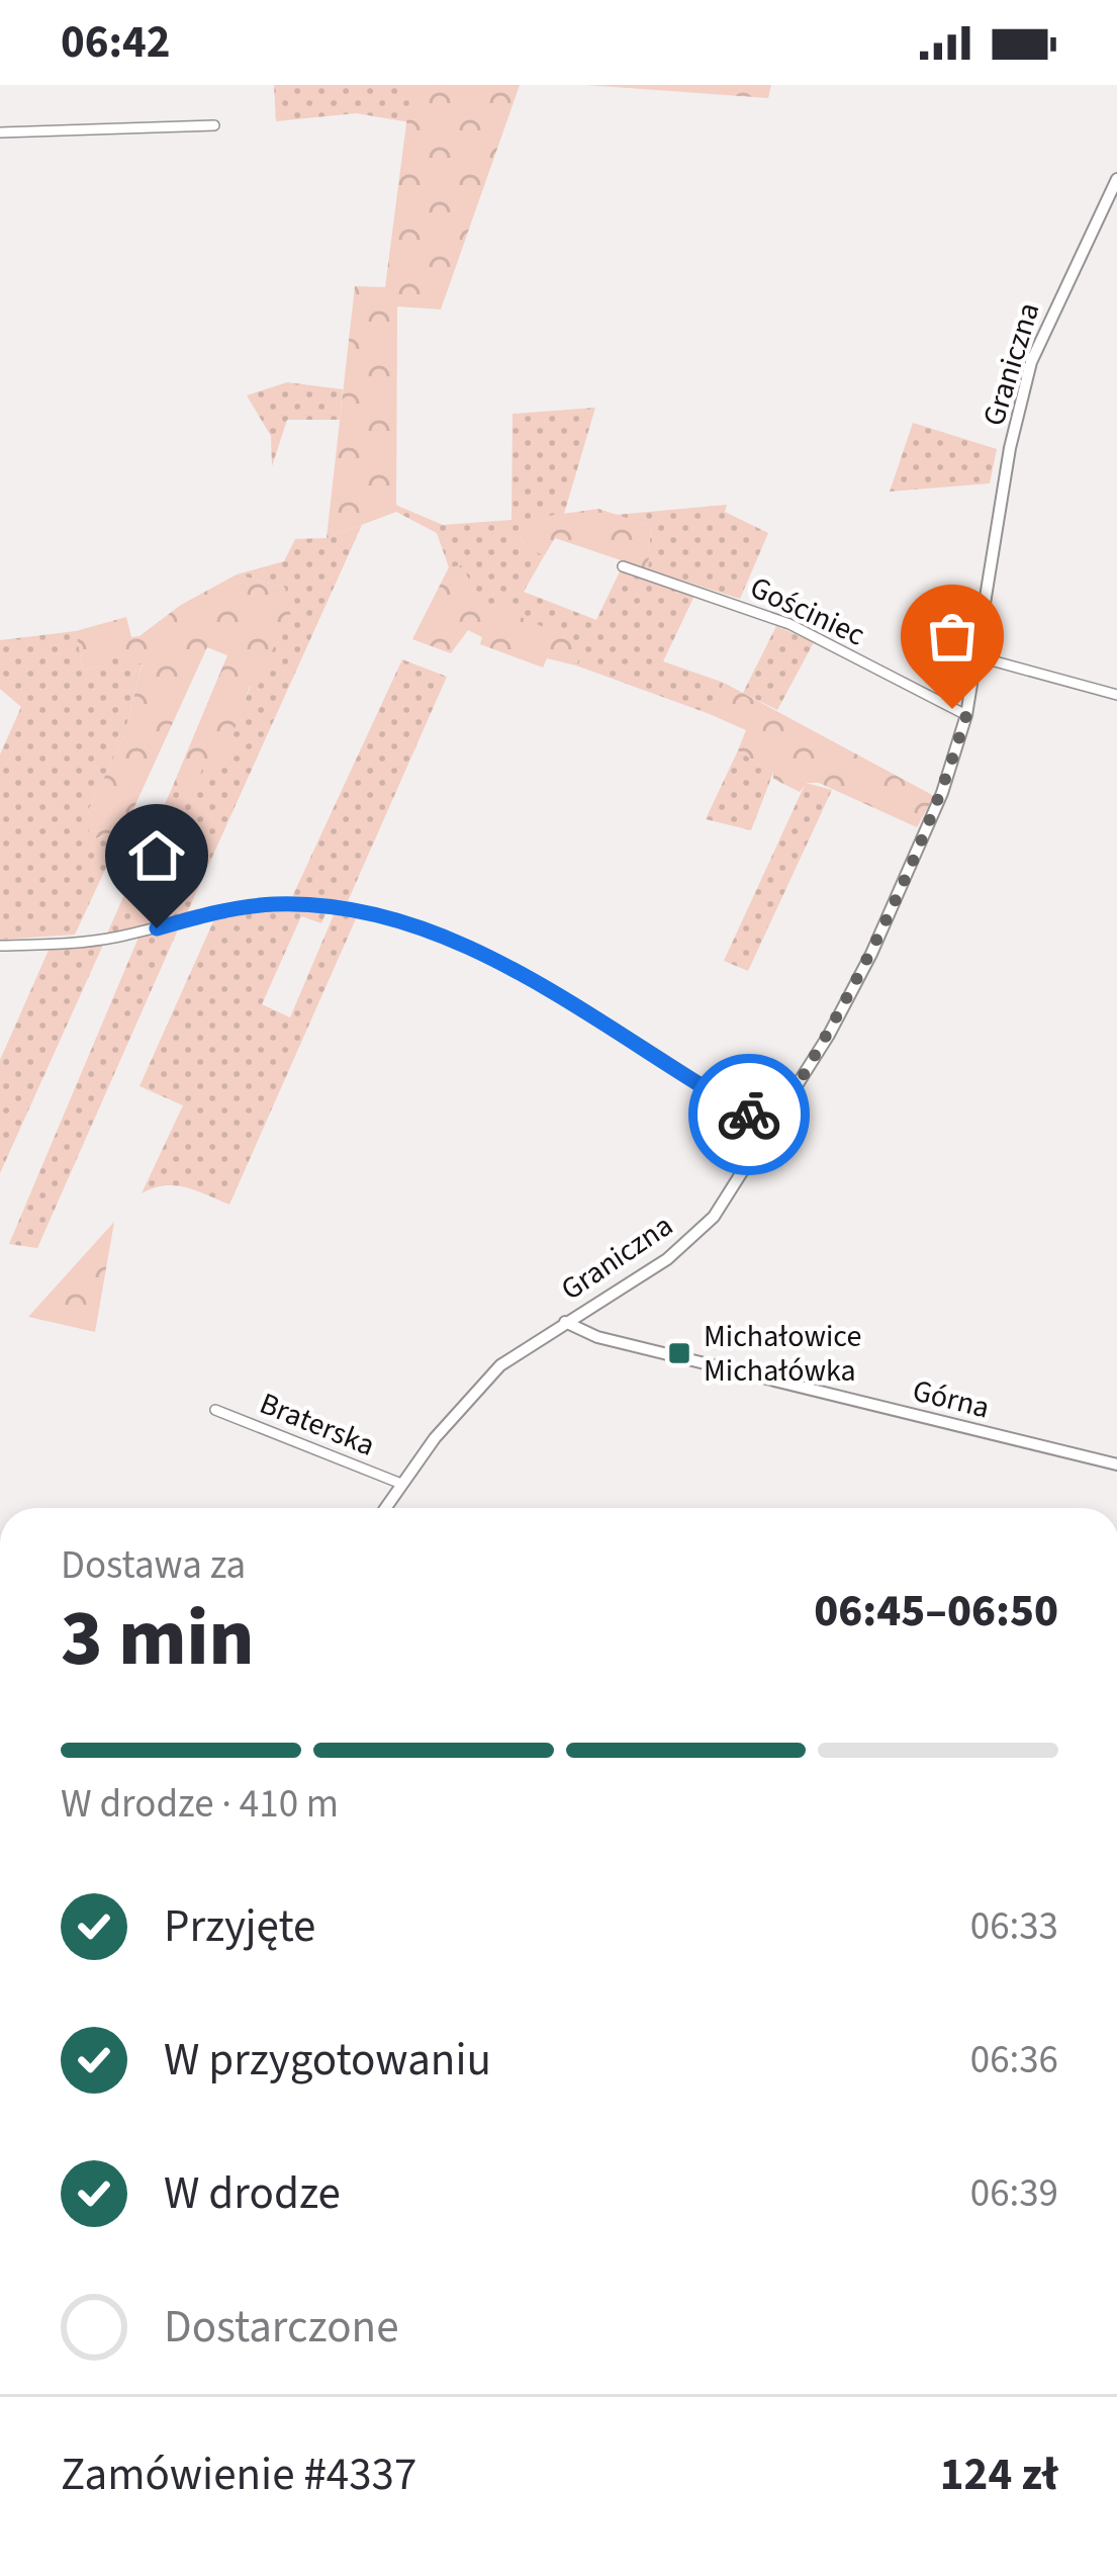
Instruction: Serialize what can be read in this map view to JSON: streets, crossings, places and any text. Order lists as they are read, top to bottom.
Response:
{
  "streets": {
    "street": [
      "Graniczna",
      "Gościniec",
      "Górna",
      "Braterska"
    ]
  },
  "crossings": [
    ["Graniczna", "Gościniec"],
    ["Graniczna", "Górna"],
    ["Graniczna", "Braterska"]
  ],
  "places": {
    "transit": ["Michałowice Michałówka"]
  },
  "page": {
    "status": "06:42",
    "heading": ["3 min", "Dostawa za", "06:45–06:50"],
    "panel": ["Zamówienie #4337", "124 zł"],
    "bar": "W drodze · 410 m",
    "list": [
      ["Przyjęte", "06:33"],
      ["W przygotowaniu", "06:36"],
      ["W drodze", "06:39"],
      "Dostarczone"
    ]
  }
}
